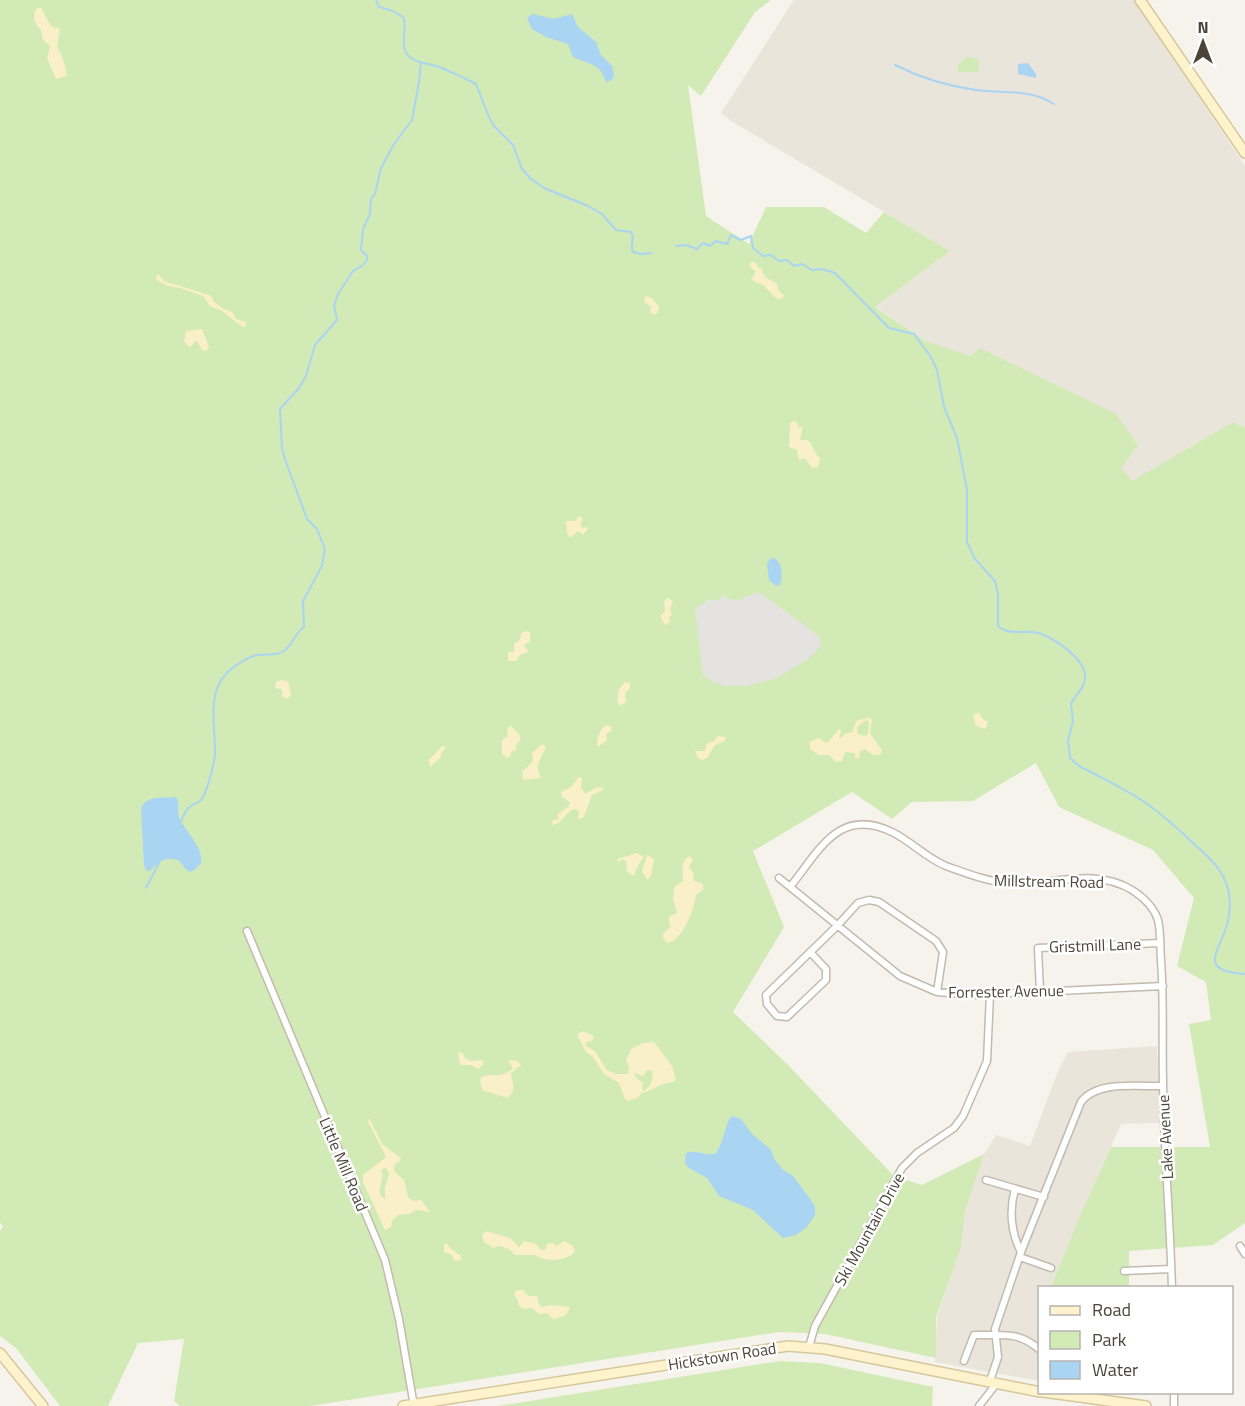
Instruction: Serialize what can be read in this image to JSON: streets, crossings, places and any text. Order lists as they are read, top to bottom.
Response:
{
  "streets": {
    "street": [
      "Millstream Road",
      "Gristmill Lane",
      "Forrester Avenue",
      "Lake Avenue",
      "Little Mill Road",
      "Ski Mountain Drive",
      "Hickstown Road"
    ]
  },
  "crossings": [
    ["Millstream Road", "Gristmill Lane"],
    ["Millstream Road", "Forrester Avenue"],
    ["Millstream Road", "Lake Avenue"],
    ["Gristmill Lane", "Forrester Avenue"],
    ["Forrester Avenue", "Lake Avenue"],
    ["Forrester Avenue", "Ski Mountain Drive"],
    ["Little Mill Road", "Hickstown Road"],
    ["Ski Mountain Drive", "Hickstown Road"]
  ],
  "legend": ["Road", "Park", "Water"],
  "north": "top"
}
